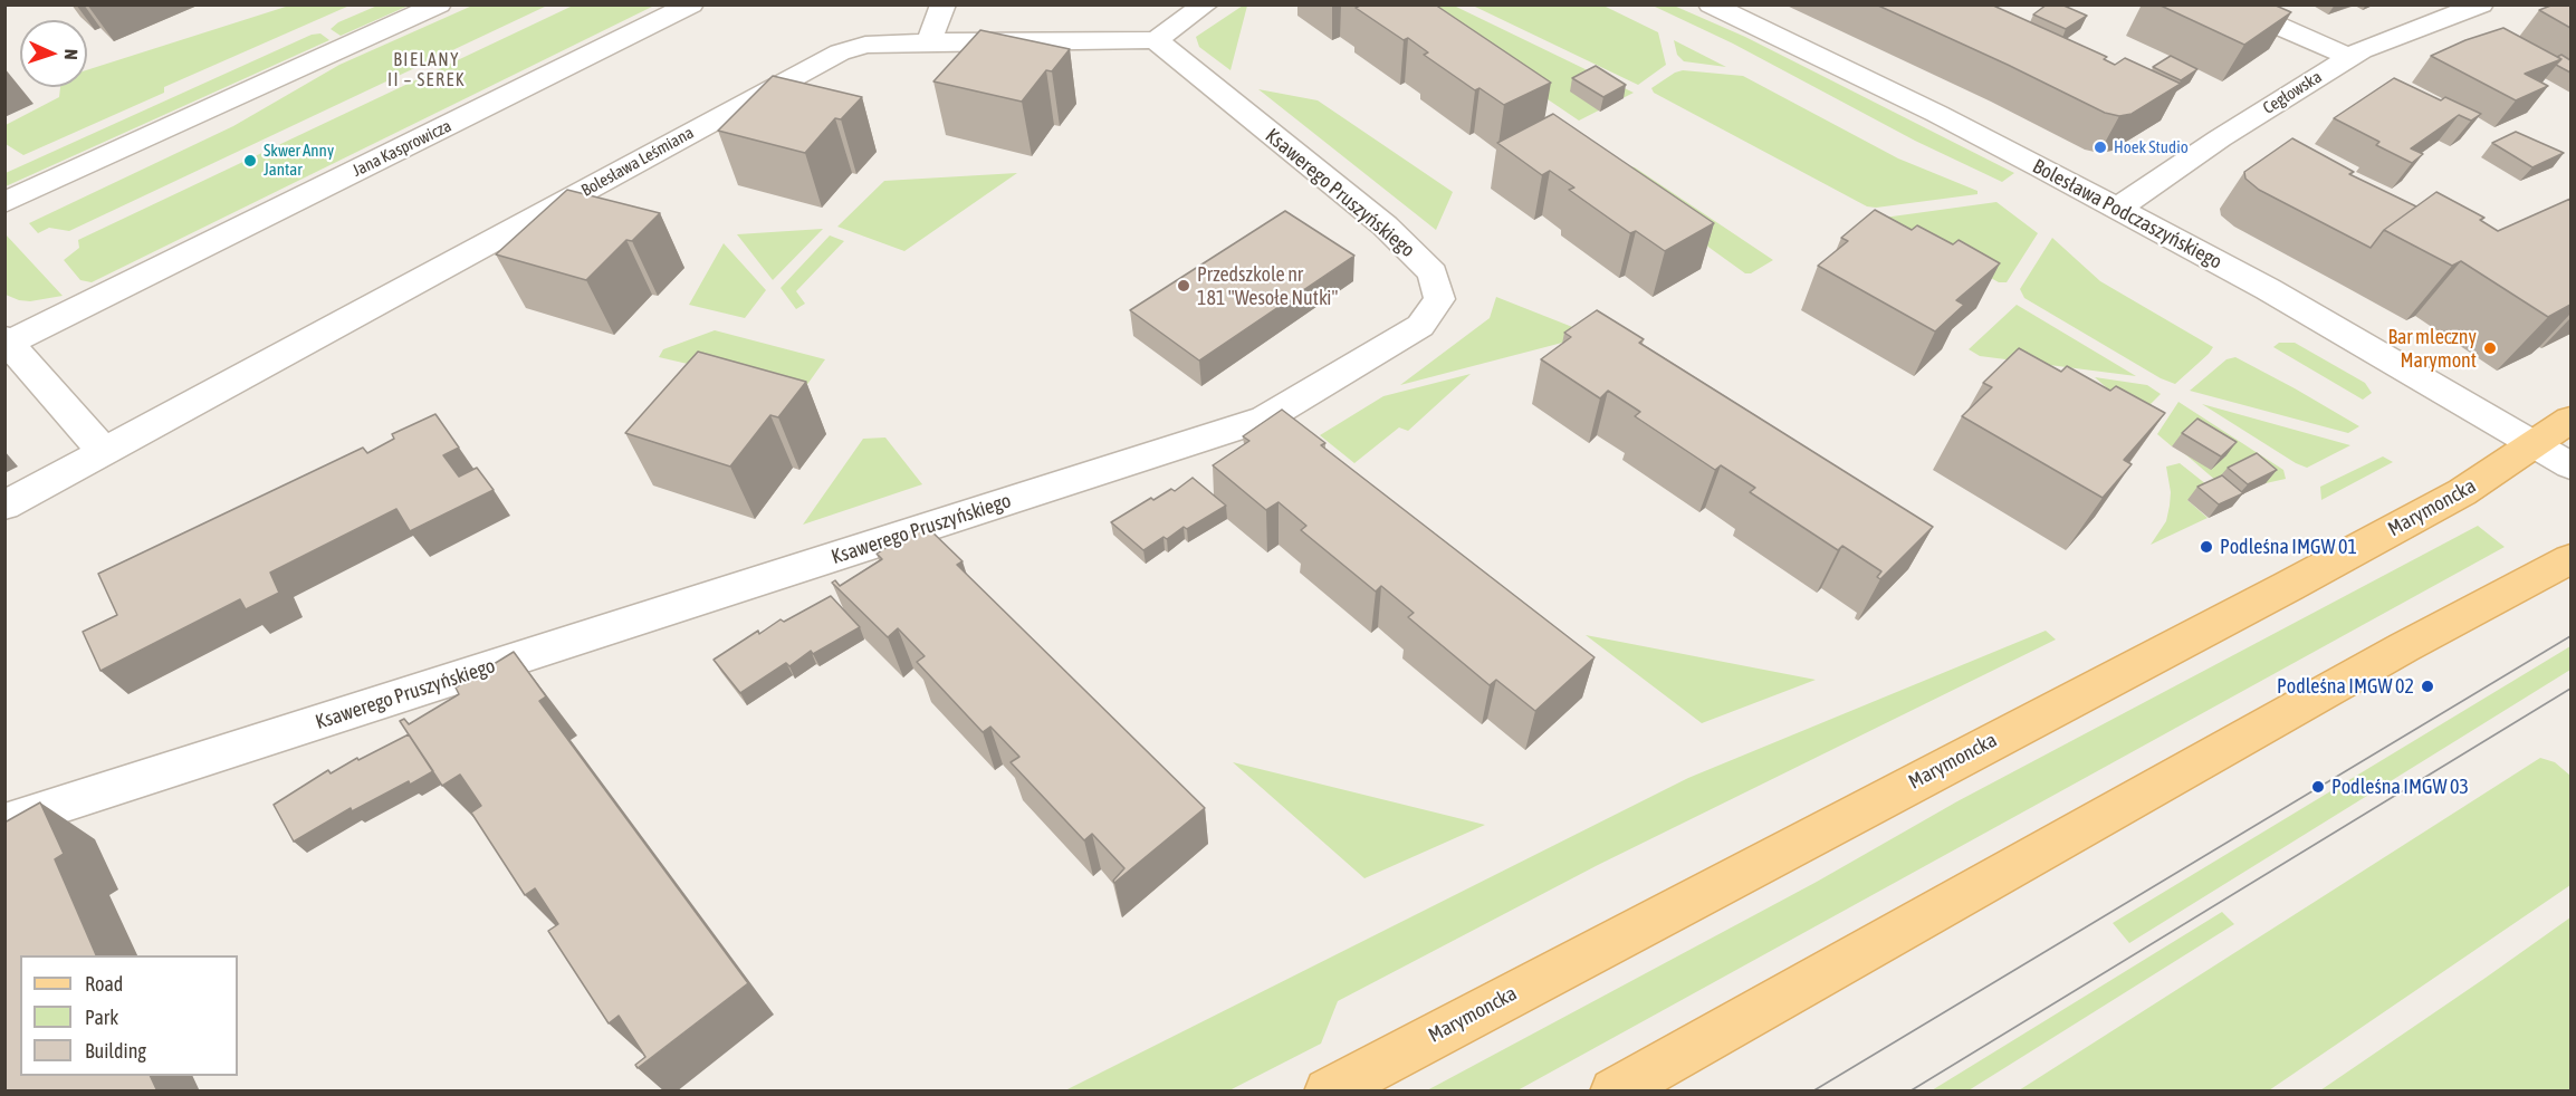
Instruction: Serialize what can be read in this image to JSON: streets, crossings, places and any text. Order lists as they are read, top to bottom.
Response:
{
  "streets": {
    "main road": ["Marymoncka"],
    "street": [
      "Cegłowska",
      "Jana Kasprowicza",
      "Bolesława Leśmiana",
      "Ksawerego Pruszyńskiego",
      "Bolesława Podczaszyńskiego"
    ]
  },
  "crossings": [
    ["Cegłowska", "Bolesława Podczaszyńskiego"],
    ["Bolesława Leśmiana", "Ksawerego Pruszyńskiego"],
    ["Bolesława Podczaszyńskiego", "Marymoncka"]
  ],
  "districts": ["BIELANY II – SEREK"],
  "places": [
    "Hoek Studio",
    "Skwer Anny Jantar",
    "Przedszkole nr 181 \"Wesołe Nutki\"",
    "Bar mleczny Marymont",
    "Podleśna IMGW 01",
    "Podleśna IMGW 02",
    "Podleśna IMGW 03"
  ],
  "legend": ["Road", "Park", "Building"],
  "north": "right"
}
